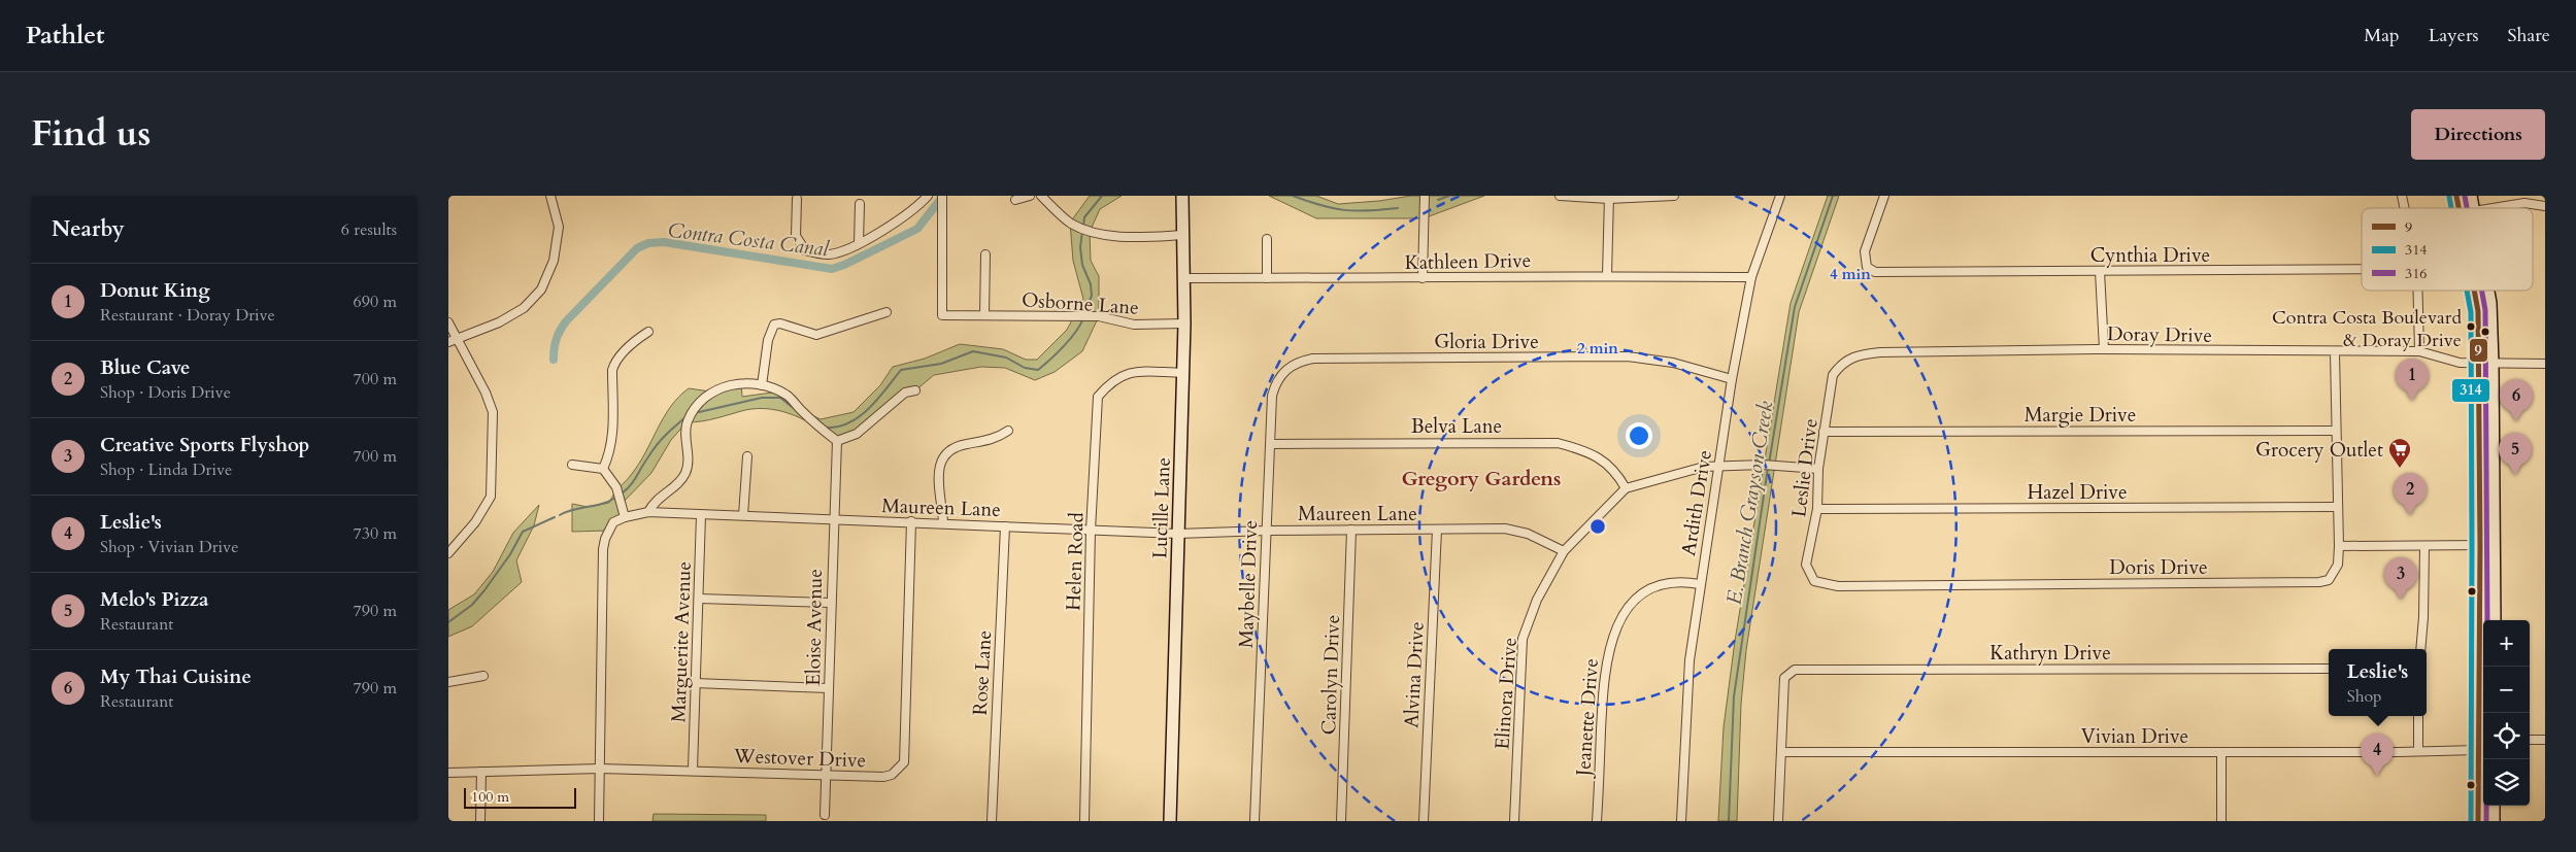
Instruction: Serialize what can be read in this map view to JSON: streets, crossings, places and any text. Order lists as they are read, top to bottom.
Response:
{
  "streets": {
    "main road": ["Lucille Lane"],
    "street": [
      "Cynthia Drive",
      "Kathleen Drive",
      "Osborne Lane",
      "Doray Drive",
      "Gloria Drive",
      "Margie Drive",
      "Belva Lane",
      "Leslie Drive",
      "Hazel Drive",
      "Ardith Drive",
      "Maureen Lane",
      "Helen Road",
      "Doris Drive",
      "Maybelle Drive",
      "Eloise Avenue",
      "Marguerite Avenue",
      "Kathryn Drive",
      "Rose Lane",
      "Carolyn Drive",
      "Alvina Drive",
      "Elinora Drive",
      "Jeanette Drive",
      "Vivian Drive",
      "Westover Drive"
    ]
  },
  "crossings": [
    ["Kathleen Drive", "Ardith Drive"],
    ["Kathleen Drive", "Lucille Lane"],
    ["Osborne Lane", "Lucille Lane"],
    ["Doray Drive", "Leslie Drive"],
    ["Gloria Drive", "Ardith Drive"],
    ["Gloria Drive", "Maybelle Drive"],
    ["Margie Drive", "Leslie Drive"],
    ["Belva Lane", "Maybelle Drive"],
    ["Belva Lane", "Elinora Drive"],
    ["Leslie Drive", "Hazel Drive"],
    ["Leslie Drive", "Doris Drive"],
    ["Ardith Drive", "Jeanette Drive"],
    ["Maureen Lane", "Lucille Lane"],
    ["Maureen Lane", "Helen Road"],
    ["Maureen Lane", "Maybelle Drive"],
    ["Maureen Lane", "Eloise Avenue"],
    ["Maureen Lane", "Marguerite Avenue"],
    ["Maureen Lane", "Rose Lane"],
    ["Maureen Lane", "Carolyn Drive"],
    ["Maureen Lane", "Alvina Drive"],
    ["Maureen Lane", "Elinora Drive"],
    ["Maureen Lane", "Westover Drive"],
    ["Lucille Lane", "Helen Road"],
    ["Eloise Avenue", "Westover Drive"],
    ["Marguerite Avenue", "Westover Drive"],
    ["Kathryn Drive", "Vivian Drive"]
  ],
  "districts": ["Gregory Gardens"],
  "water": ["Contra Costa Canal", "E. Branch Grayson Creek"],
  "places": {
    "other": ["Contra Costa Boulevard & Doray Drive"],
    "supermarket": ["Grocery Outlet"]
  },
  "lines": ["transit line 9", "transit line 316", "transit line 314"],
  "legend": ["9", "314", "316"],
  "scale_bar": "100 m",
  "page": {
    "header": "Pathlet",
    "nav": ["Map", "Layers", "Share"],
    "title": "Find us",
    "buttons": "Directions",
    "heading": ["Nearby", "6 results"],
    "list": [
      {
        "mark": "1",
        "name": "Donut King",
        "note": "Restaurant · Doray Drive",
        "value": "690 m"
      },
      {
        "mark": "2",
        "name": "Blue Cave",
        "note": "Shop · Doris Drive",
        "value": "700 m"
      },
      {
        "mark": "3",
        "name": "Creative Sports Flyshop",
        "note": "Shop · Linda Drive",
        "value": "700 m"
      },
      {
        "mark": "4",
        "name": "Leslie's",
        "note": "Shop · Vivian Drive",
        "value": "730 m"
      },
      {
        "mark": "5",
        "name": "Melo's Pizza",
        "note": "Restaurant",
        "value": "790 m"
      },
      {
        "mark": "6",
        "name": "My Thai Cuisine",
        "note": "Restaurant",
        "value": "790 m"
      }
    ],
    "pins": [
      "1",
      "6",
      "5",
      "2",
      "3",
      "4"
    ],
    "map_buttons": ["+", "−"],
    "popup": ["Leslie's", "Shop"],
    "scale": "100 m"
  },
  "rings": ["4 min", "2 min"]
}
